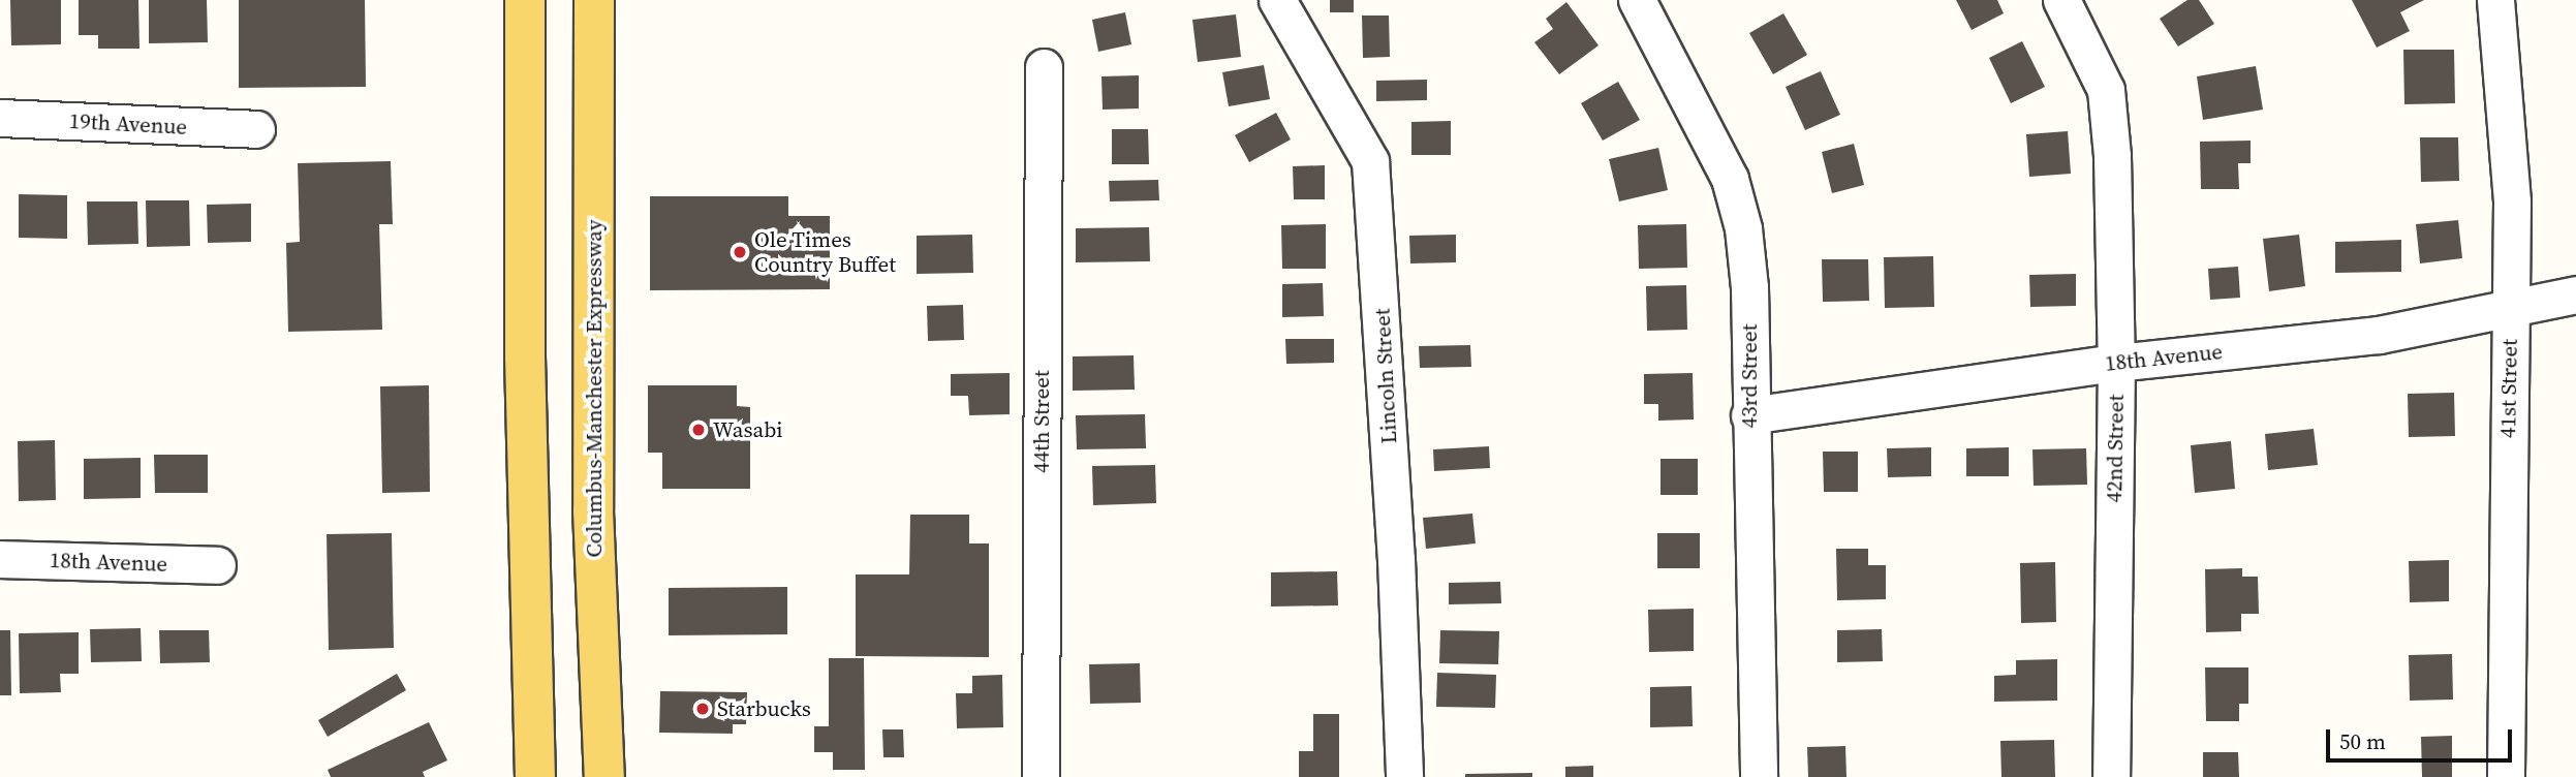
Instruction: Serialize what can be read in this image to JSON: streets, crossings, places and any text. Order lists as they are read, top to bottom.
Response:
{
  "streets": {
    "main road": ["Columbus-Manchester Expressway"],
    "street": [
      "19th Avenue",
      "18th Avenue",
      "Lincoln Street",
      "43rd Street",
      "41st Street",
      "44th Street",
      "42nd Street"
    ]
  },
  "crossings": [
    ["18th Avenue", "43rd Street"],
    ["18th Avenue", "41st Street"],
    ["18th Avenue", "42nd Street"]
  ],
  "places": ["Ole Times Country Buffet", "Wasabi", "Starbucks"],
  "scale_bar": "50 m"
}
